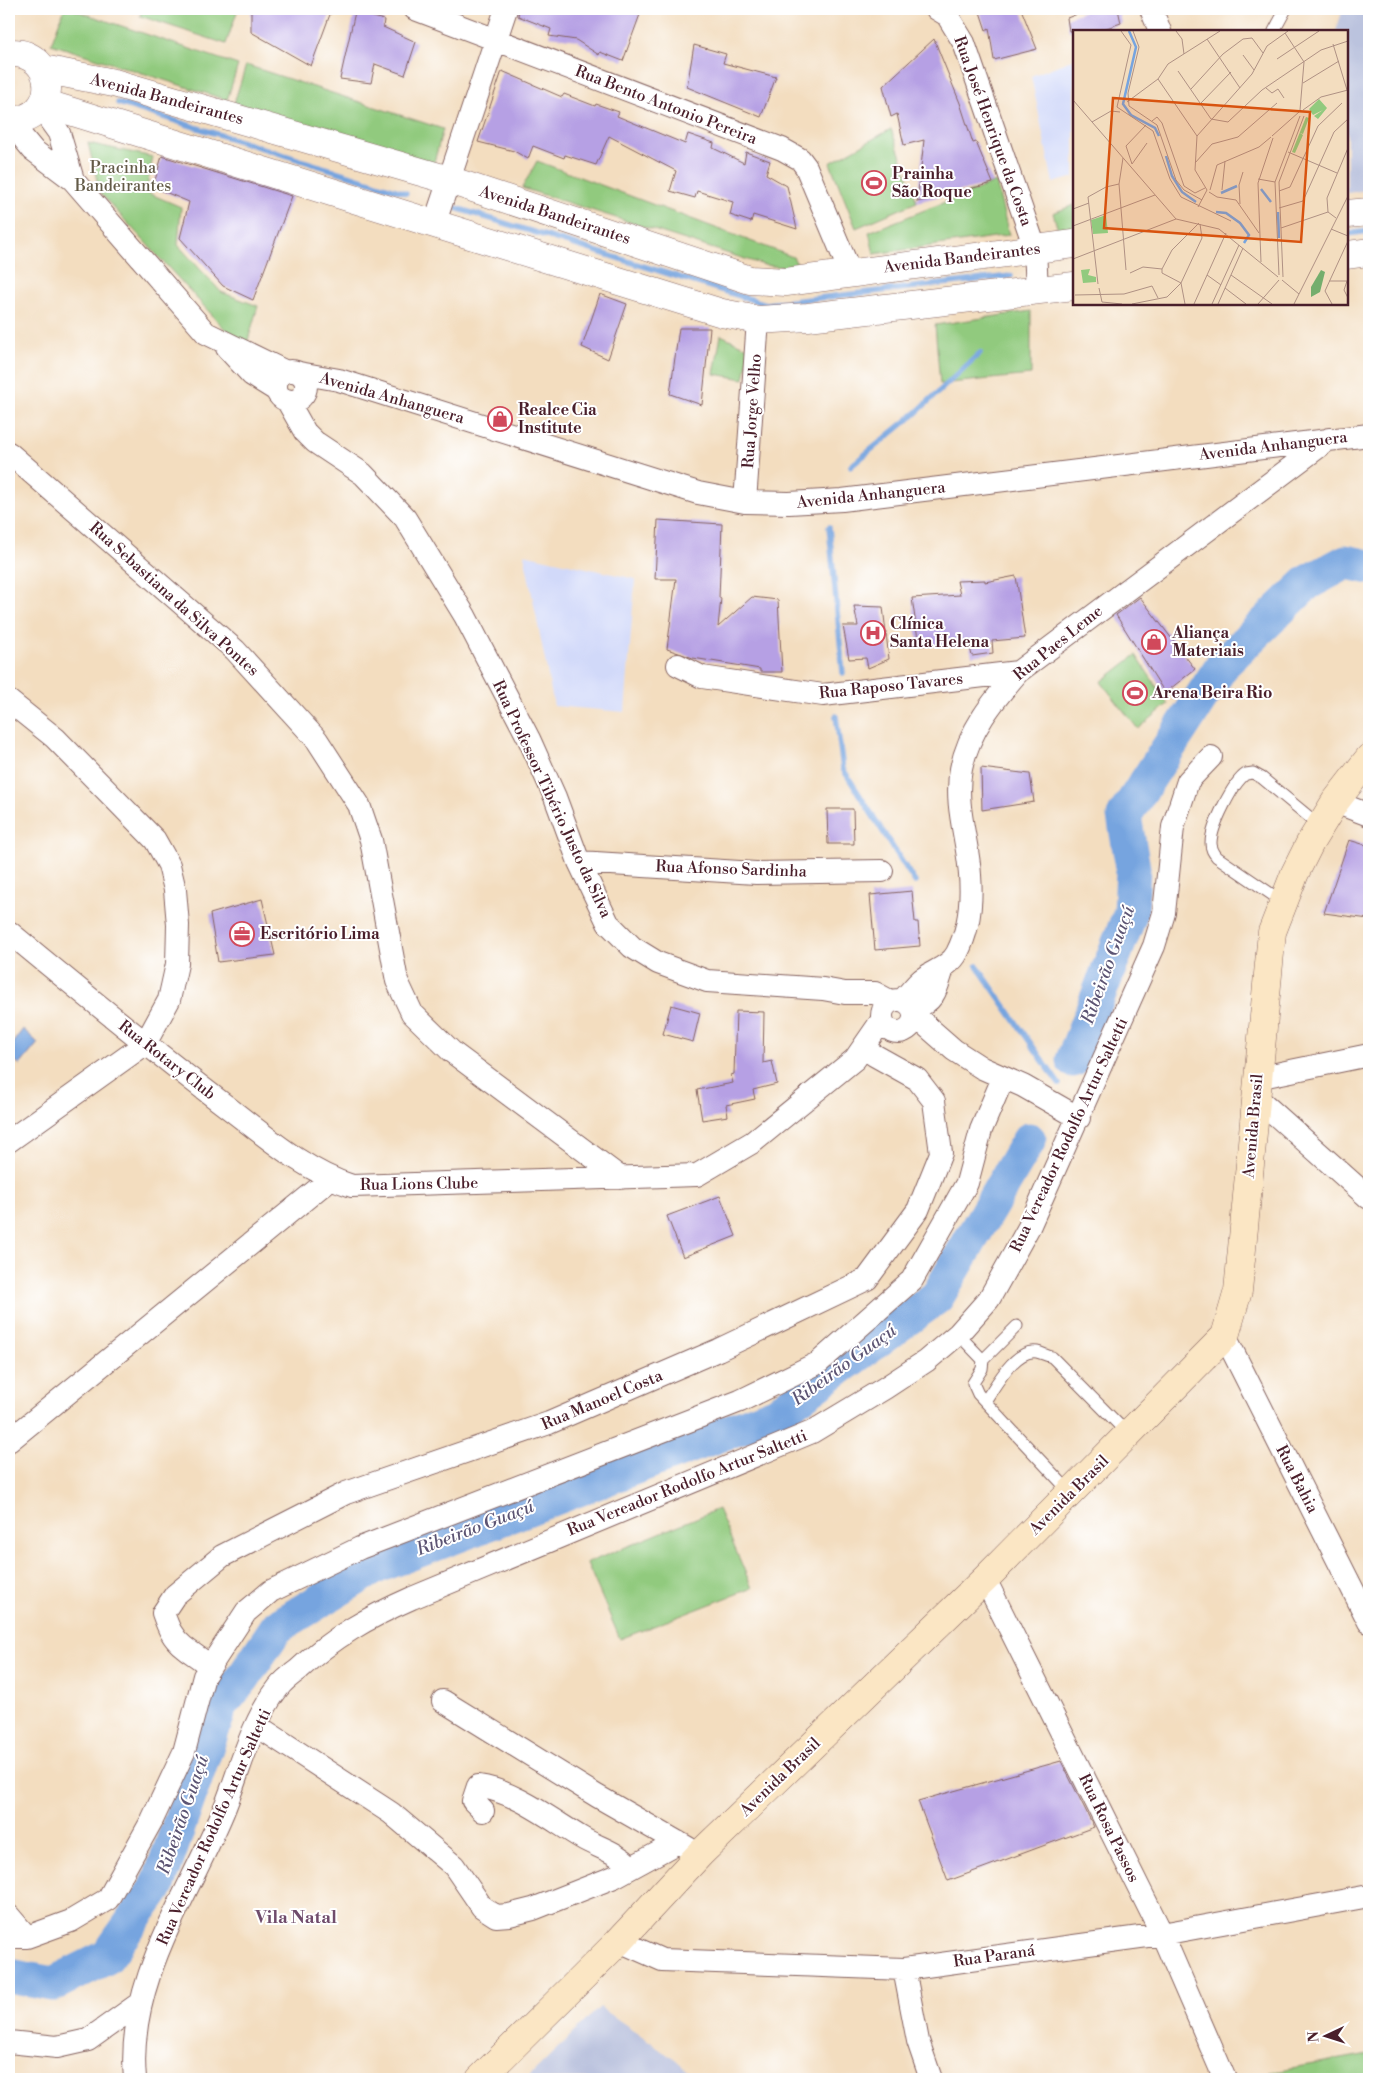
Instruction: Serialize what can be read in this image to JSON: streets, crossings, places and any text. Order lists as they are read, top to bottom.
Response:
{
  "streets": {
    "main road": ["Avenida Brasil"],
    "street": [
      "Avenida Bandeirantes",
      "Rua Bento Antonio Pereira",
      "Rua José Henrique da Costa",
      "Avenida Anhanguera",
      "Rua Jorge Velho",
      "Rua Sebastiana da Silva Pontes",
      "Rua Paes Leme",
      "Rua Raposo Tavares",
      "Rua Professor Tibério Justo da Silva",
      "Rua Afonso Sardinha",
      "Rua Rotary Club",
      "Rua Vereador Rodolfo Artur Saltetti",
      "Rua Lions Clube",
      "Rua Manoel Costa",
      "Rua Bahia",
      "Rua Rosa Passos",
      "Rua Paraná"
    ]
  },
  "crossings": [
    ["Avenida Bandeirantes", "Rua Bento Antonio Pereira"],
    ["Avenida Bandeirantes", "Rua José Henrique da Costa"],
    ["Avenida Anhanguera", "Rua Jorge Velho"],
    ["Avenida Anhanguera", "Rua Paes Leme"],
    ["Avenida Anhanguera", "Rua Professor Tibério Justo da Silva"],
    ["Rua Sebastiana da Silva Pontes", "Rua Lions Clube"],
    ["Rua Paes Leme", "Rua Raposo Tavares"],
    ["Rua Paes Leme", "Rua Professor Tibério Justo da Silva"],
    ["Rua Paes Leme", "Rua Lions Clube"],
    ["Rua Professor Tibério Justo da Silva", "Rua Afonso Sardinha"],
    ["Rua Professor Tibério Justo da Silva", "Rua Vereador Rodolfo Artur Saltetti"],
    ["Rua Professor Tibério Justo da Silva", "Rua Lions Clube"],
    ["Rua Rotary Club", "Rua Lions Clube"],
    ["Avenida Brasil", "Rua Bahia"],
    ["Avenida Brasil", "Rua Rosa Passos"],
    ["Avenida Brasil", "Rua Paraná"],
    ["Rua Lions Clube", "Rua Manoel Costa"],
    ["Rua Rosa Passos", "Rua Paraná"]
  ],
  "districts": ["Vila Natal"],
  "water": ["Ribeirão Guaçú"],
  "parks": ["Pracinha Bandeirantes"],
  "places": {
    "sports": ["Prainha São Roque", "Arena Beira Rio"],
    "shop": ["Realce Cia Institute", "Aliança Materiais"],
    "hospital": ["Clínica Santa Helena"],
    "office": ["Escritório Lima"]
  },
  "north": "left"
}
